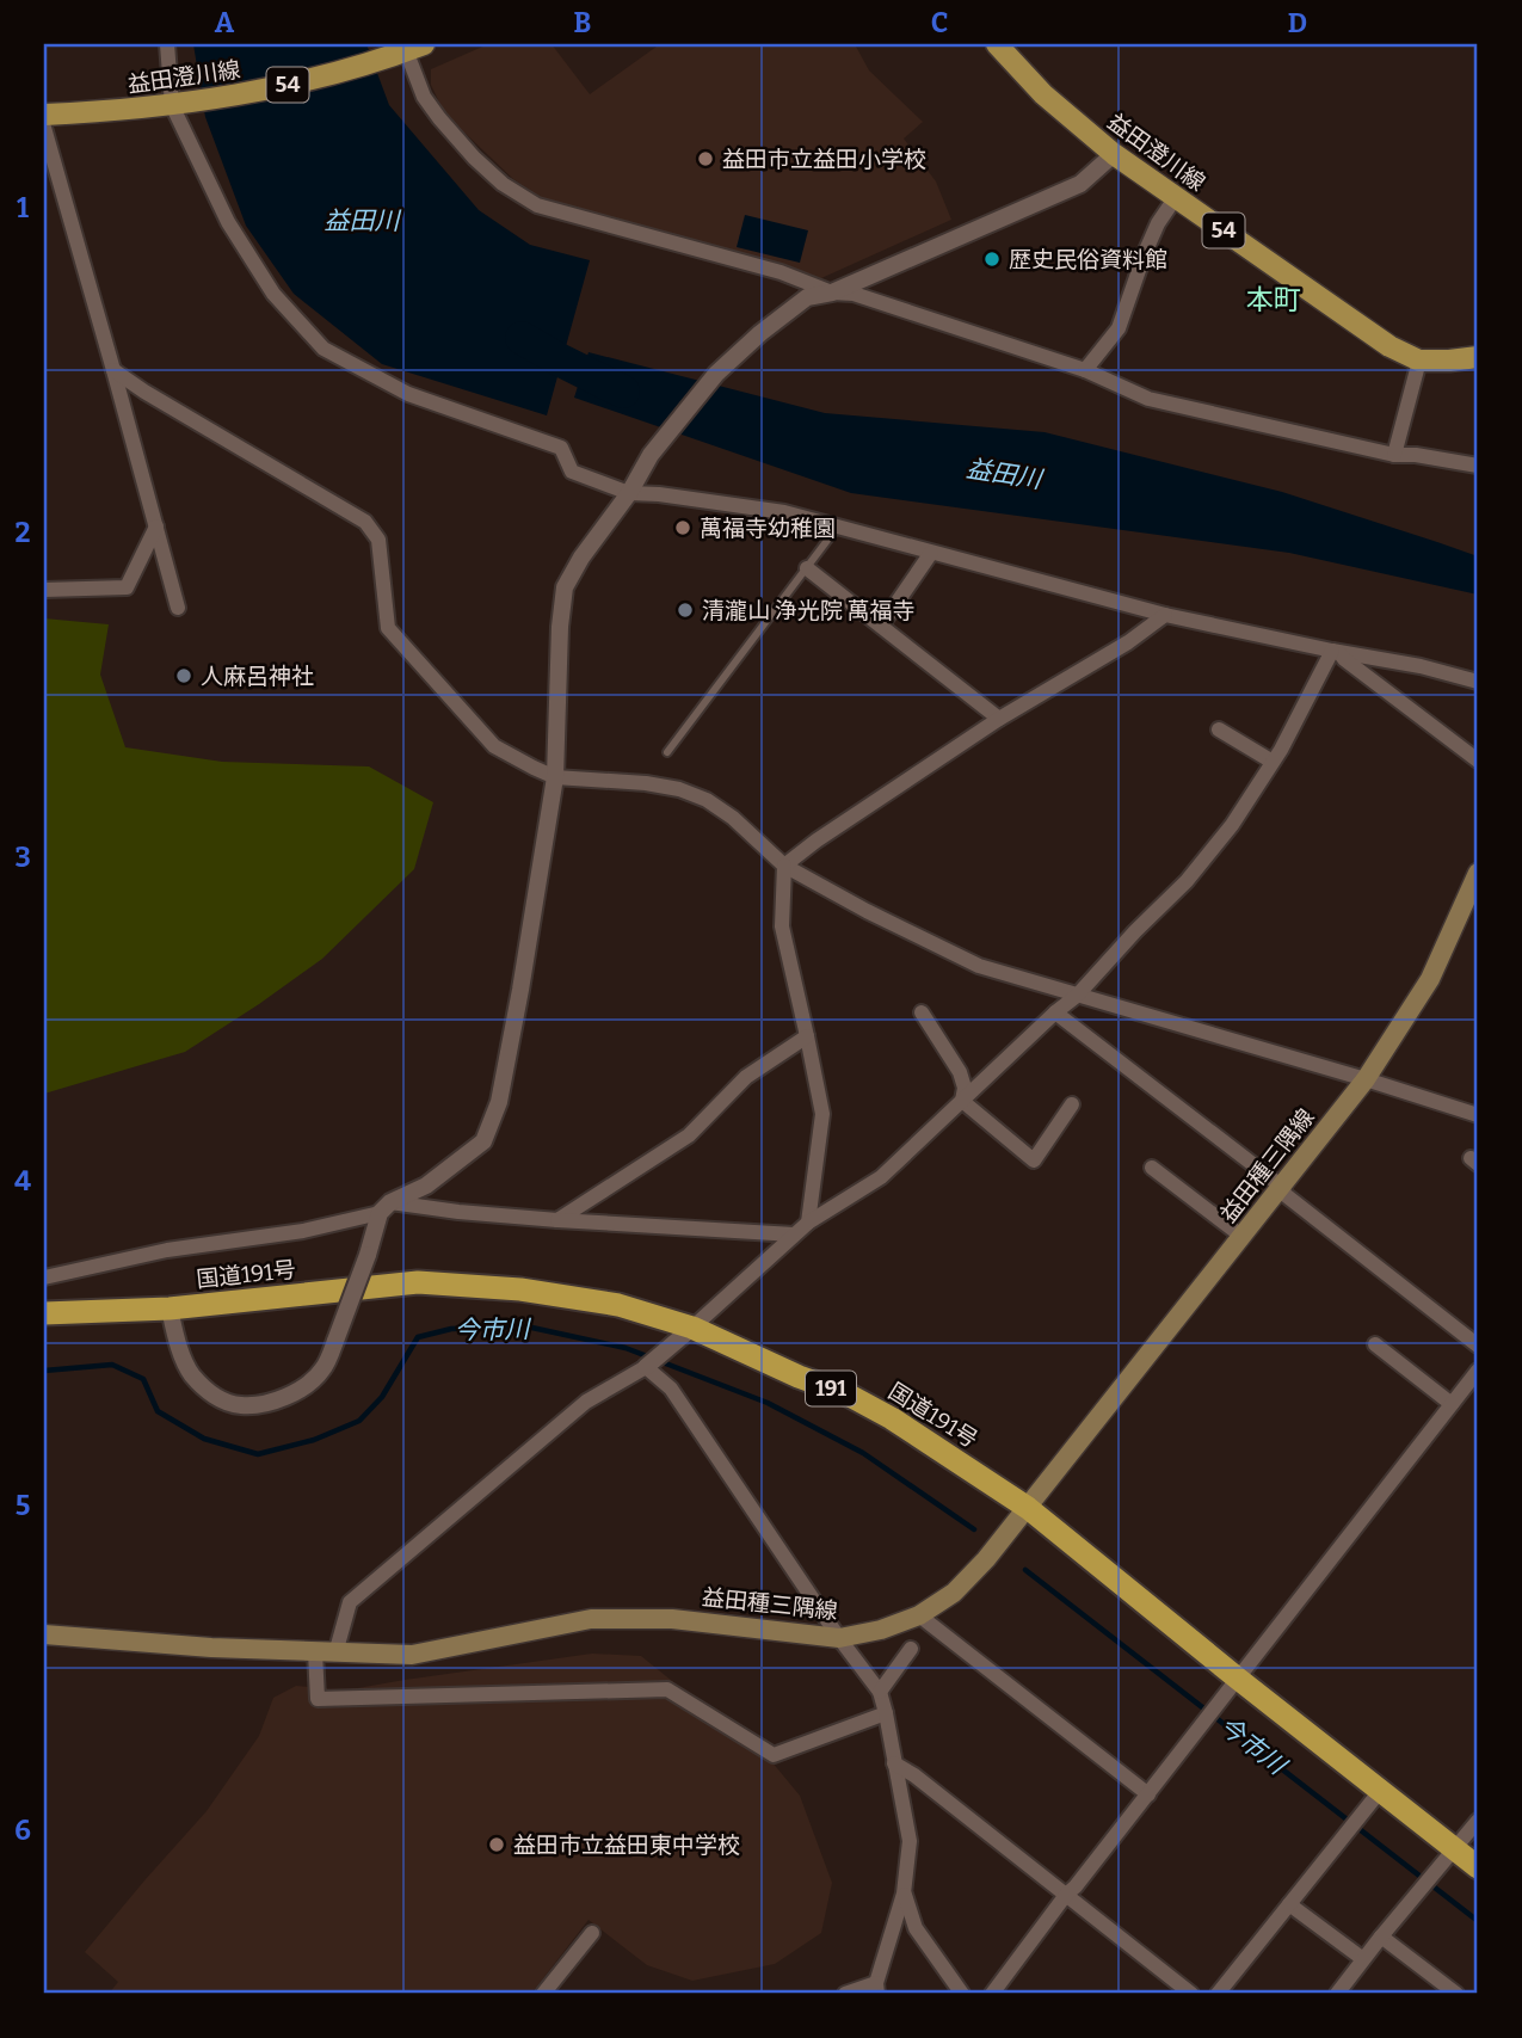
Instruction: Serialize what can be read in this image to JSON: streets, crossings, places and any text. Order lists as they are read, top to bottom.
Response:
{
  "streets": {
    "highway": ["国道191号", "191"],
    "main road": ["益田澄川線", "54", "益田種三隅線"]
  },
  "crossings": [
    ["益田種三隅線", "国道191号"]
  ],
  "districts": ["本町"],
  "water": ["益田川", "今市川"],
  "places": [
    "益田市立益田小学校",
    "歴史民俗資料館",
    "萬福寺幼稚園",
    "清瀧山 浄光院 萬福寺",
    "人麻呂神社",
    "益田市立益田東中学校"
  ],
  "grid": {
    "columns": [
      "A",
      "B",
      "C",
      "D"
    ],
    "rows": [
      "1",
      "2",
      "3",
      "4",
      "5",
      "6"
    ]
  }
}
